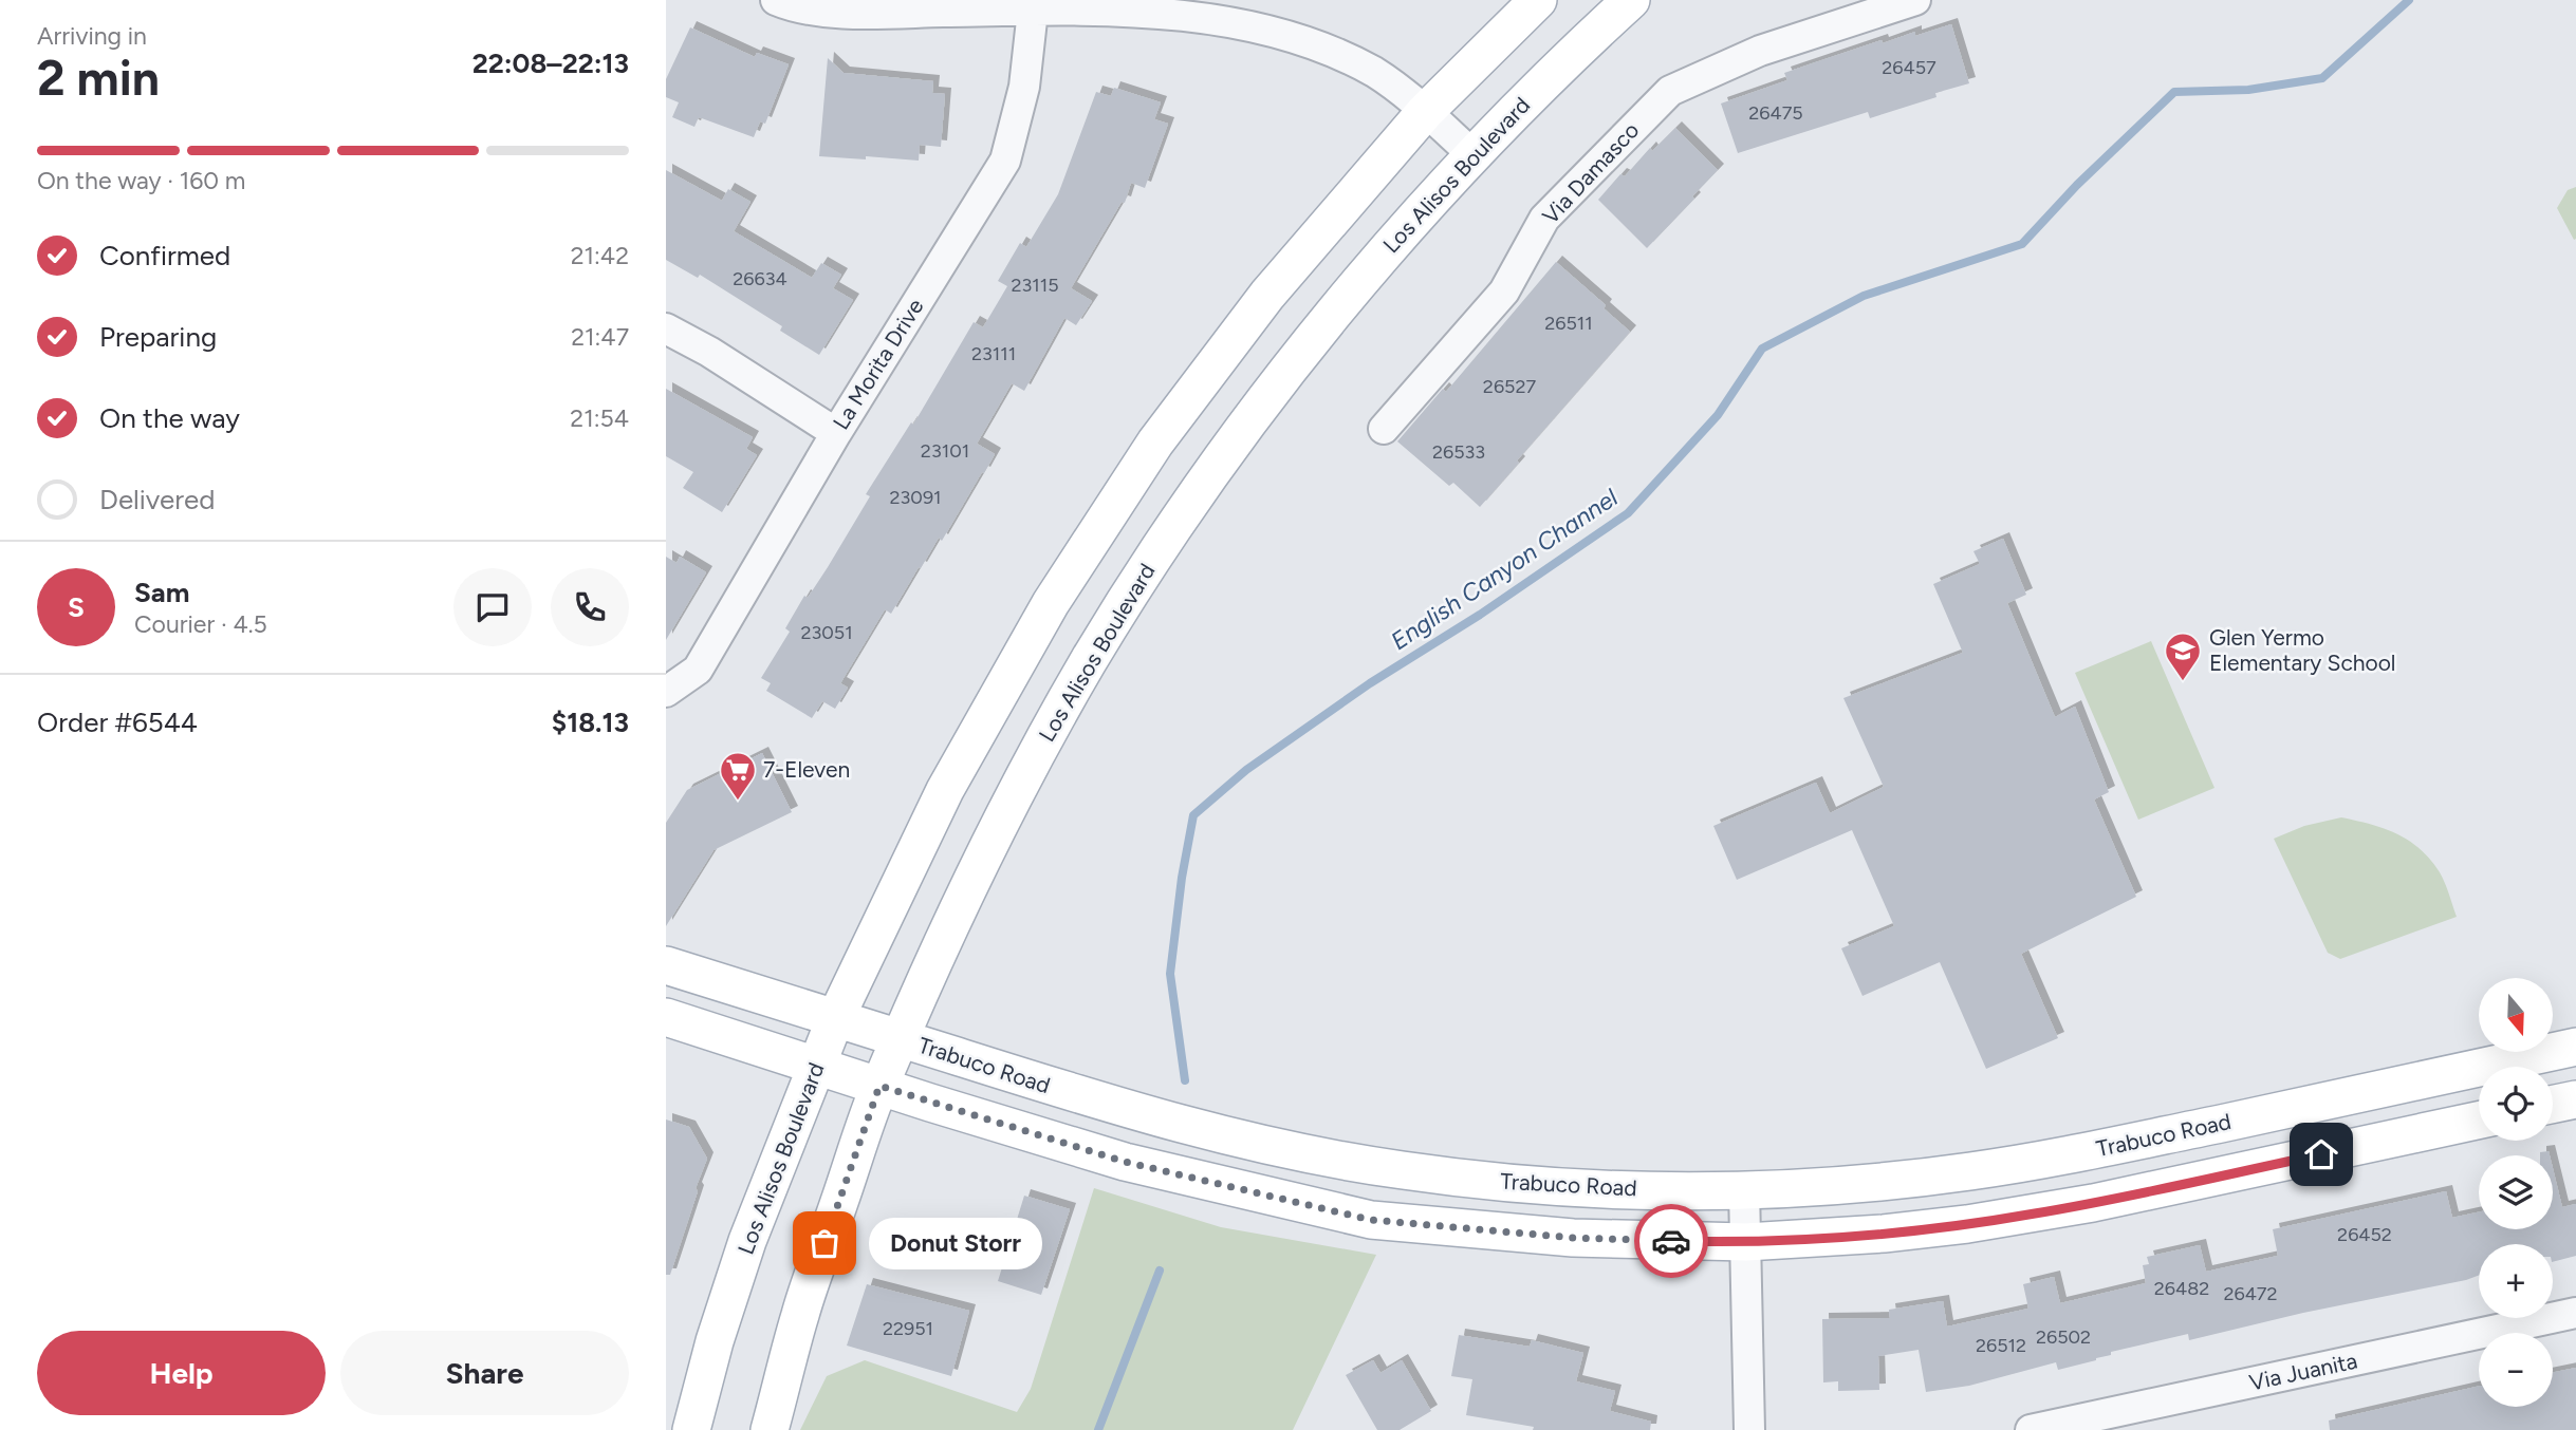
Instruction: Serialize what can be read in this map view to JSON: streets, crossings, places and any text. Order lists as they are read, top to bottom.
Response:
{
  "streets": {
    "main road": ["Los Alisos Boulevard", "Trabuco Road"],
    "street": ["Via Damasco", "La Morita Drive", "Via Juanita"]
  },
  "crossings": [
    ["Los Alisos Boulevard", "Trabuco Road"]
  ],
  "water": ["English Canyon Channel"],
  "places": {
    "school or university": ["Glen Yermo Elementary School"],
    "supermarket": ["7-Eleven"],
    "other": ["Donut Storr"]
  },
  "house_numbers": [
    "26457",
    "26475",
    "26634",
    "23115",
    "26511",
    "23111",
    "26527",
    "23101",
    "26533",
    "23091",
    "23051",
    "26452",
    "26482",
    "26472",
    "22951",
    "26502",
    "26512"
  ],
  "north": "bottom",
  "page": {
    "heading": ["2 min", "Arriving in", "22:08–22:13"],
    "panel": [
      "Sam",
      "Courier · 4.5",
      "Order #6544",
      "$18.13"
    ],
    "bar": "On the way · 160 m",
    "list": [
      ["Confirmed", "21:42"],
      ["Preparing", "21:47"],
      ["On the way", "21:54"],
      "Delivered"
    ],
    "round": "S",
    "map_buttons": ["+", "−"],
    "bubble": "Donut Storr",
    "buttons": ["Help", "Share"]
  }
}
